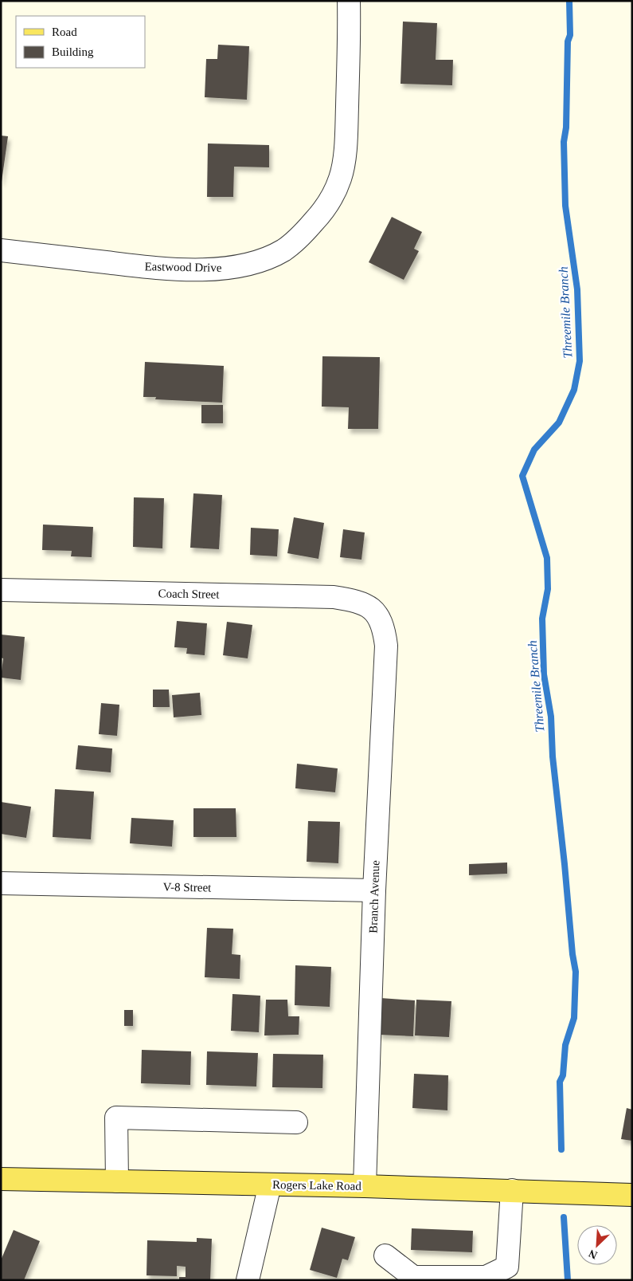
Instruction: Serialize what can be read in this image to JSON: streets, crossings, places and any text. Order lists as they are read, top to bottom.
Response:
{
  "streets": {
    "main road": ["Rogers Lake Road"],
    "street": [
      "Eastwood Drive",
      "Coach Street",
      "V-8 Street",
      "Branch Avenue"
    ]
  },
  "crossings": [
    ["Coach Street", "Branch Avenue"],
    ["V-8 Street", "Branch Avenue"],
    ["Branch Avenue", "Rogers Lake Road"]
  ],
  "water": ["Threemile Branch"],
  "legend": ["Road", "Building"],
  "north": "bottom left"
}
